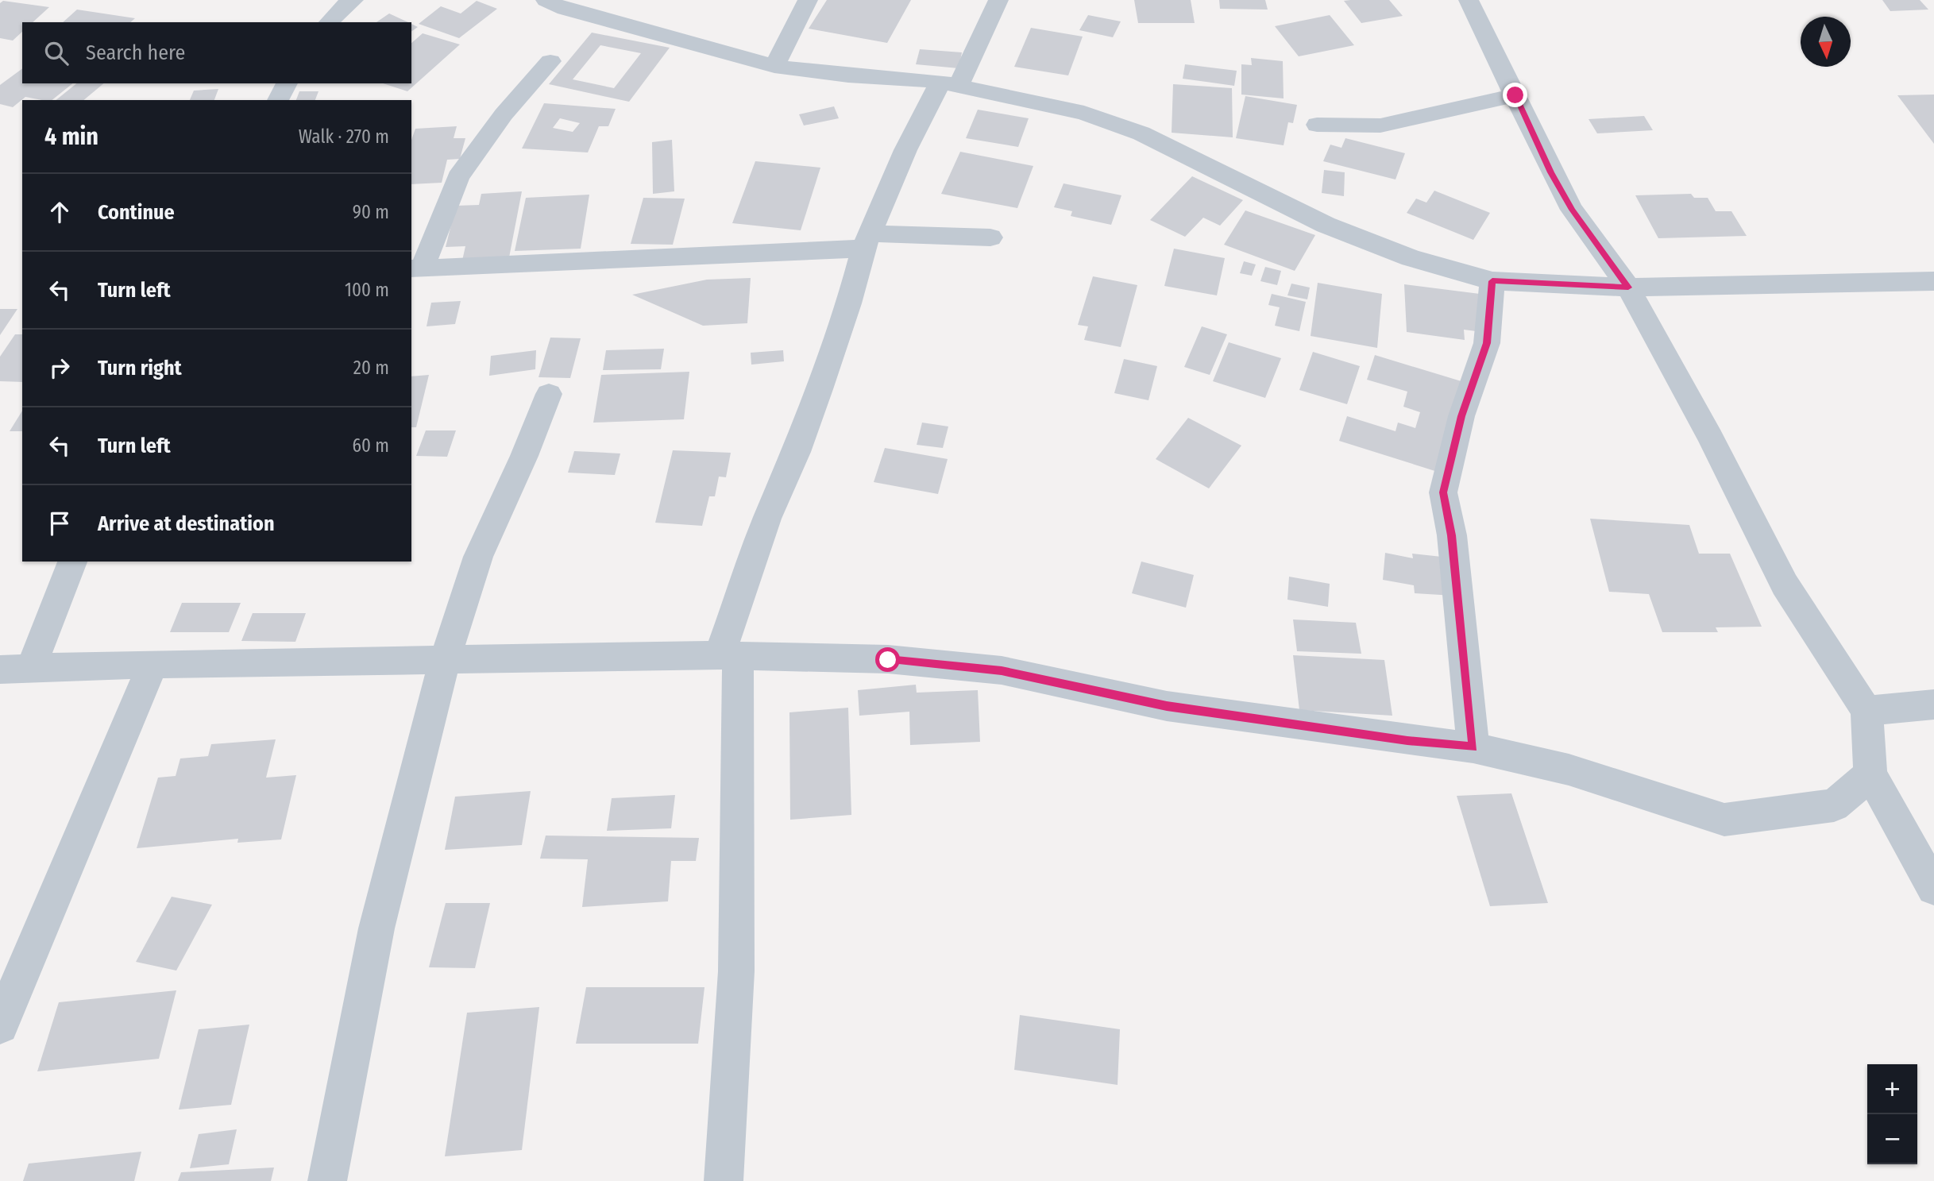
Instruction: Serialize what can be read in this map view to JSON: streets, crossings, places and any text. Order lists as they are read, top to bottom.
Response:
{
  "north": "bottom",
  "page": {
    "search": "Search here",
    "heading": ["4 min", "Walk · 270 m"],
    "list": [
      ["Continue", "90 m"],
      ["Turn left", "100 m"],
      ["Turn right", "20 m"],
      ["Turn left", "60 m"],
      "Arrive at destination"
    ],
    "map_buttons": ["+", "−"]
  }
}
